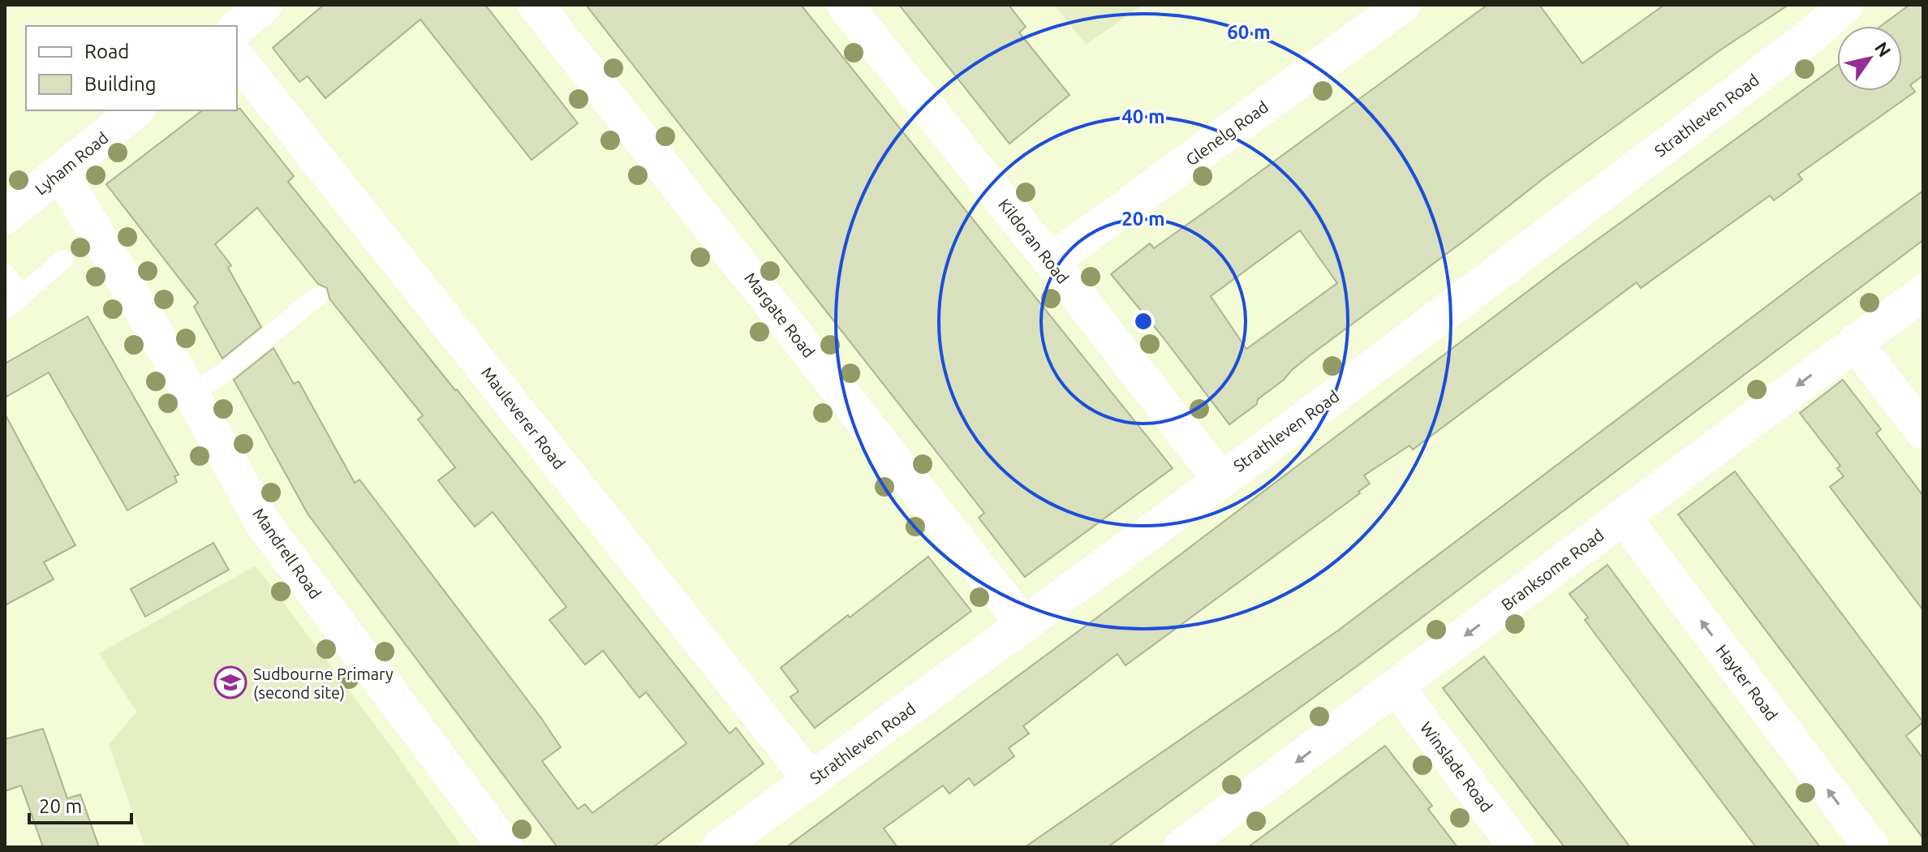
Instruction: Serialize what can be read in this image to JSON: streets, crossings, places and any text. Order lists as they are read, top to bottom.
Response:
{
  "streets": {
    "street": [
      "Strathleven Road",
      "Glenelg Road",
      "Lyham Road",
      "Kildoran Road",
      "Margate Road",
      "Mauleverer Road",
      "Mandrell Road",
      "Branksome Road",
      "Hayter Road",
      "Winslade Road"
    ]
  },
  "crossings": [
    ["Strathleven Road", "Kildoran Road"],
    ["Strathleven Road", "Margate Road"],
    ["Strathleven Road", "Mauleverer Road"],
    ["Glenelg Road", "Kildoran Road"],
    ["Lyham Road", "Mandrell Road"],
    ["Branksome Road", "Hayter Road"],
    ["Branksome Road", "Winslade Road"]
  ],
  "one_way": ["Branksome Road", "Hayter Road"],
  "places": {
    "school or university": ["Sudbourne Primary (second site)"]
  },
  "legend": ["Road", "Building"],
  "scale_bar": "20 m",
  "north": "top right",
  "rings": ["60 m", "40 m", "20 m"]
}
